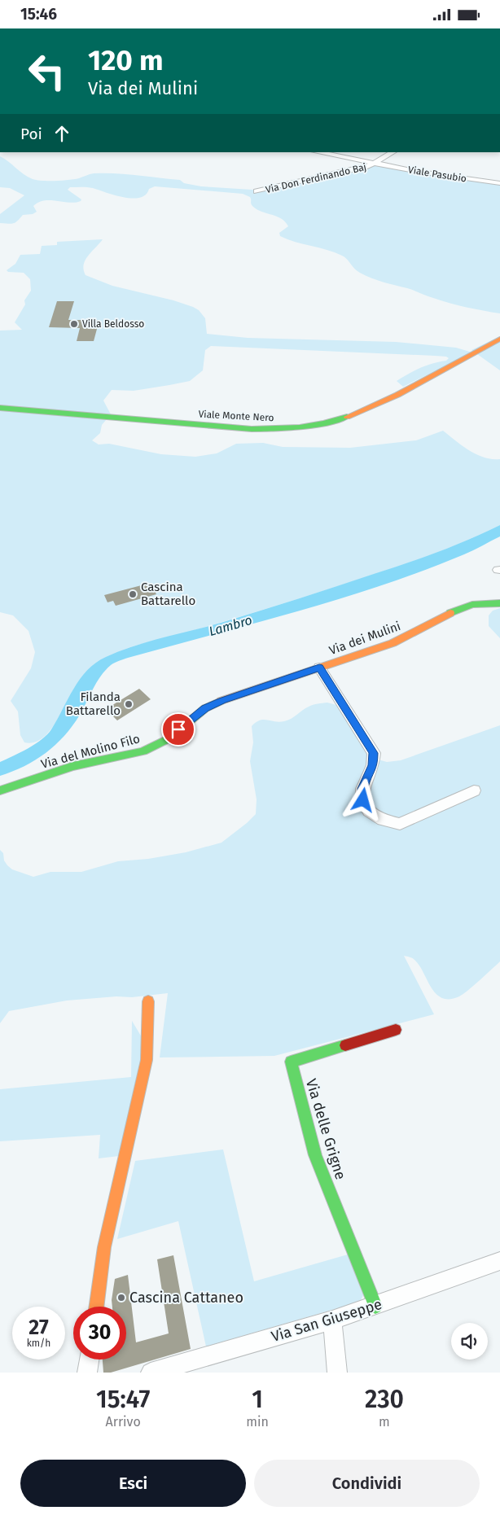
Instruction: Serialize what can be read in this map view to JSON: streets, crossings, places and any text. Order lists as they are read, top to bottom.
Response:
{
  "streets": {
    "street": [
      "Viale Pasubio",
      "Via Don Ferdinando Baj",
      "Viale Monte Nero",
      "Via dei Mulini",
      "Via del Molino Filo",
      "Via delle Grigne",
      "Via San Giuseppe"
    ]
  },
  "crossings": [
    ["Viale Pasubio", "Via Don Ferdinando Baj"],
    ["Via dei Mulini", "Via del Molino Filo"],
    ["Via delle Grigne", "Via San Giuseppe"]
  ],
  "water": ["Lambro"],
  "places": [
    "Villa Beldosso",
    "Cascina Battarello",
    "Filanda Battarello",
    "Cascina Cattaneo"
  ],
  "page": {
    "status": "15:46",
    "turn": ["120 m", "Via dei Mulini"],
    "then": "Poi",
    "speed": "27 km/h",
    "limit": "30",
    "eta": [
      "15:47",
      "Arrivo",
      "1",
      "min",
      "230",
      "m"
    ],
    "buttons": ["Esci", "Condividi"]
  }
}
